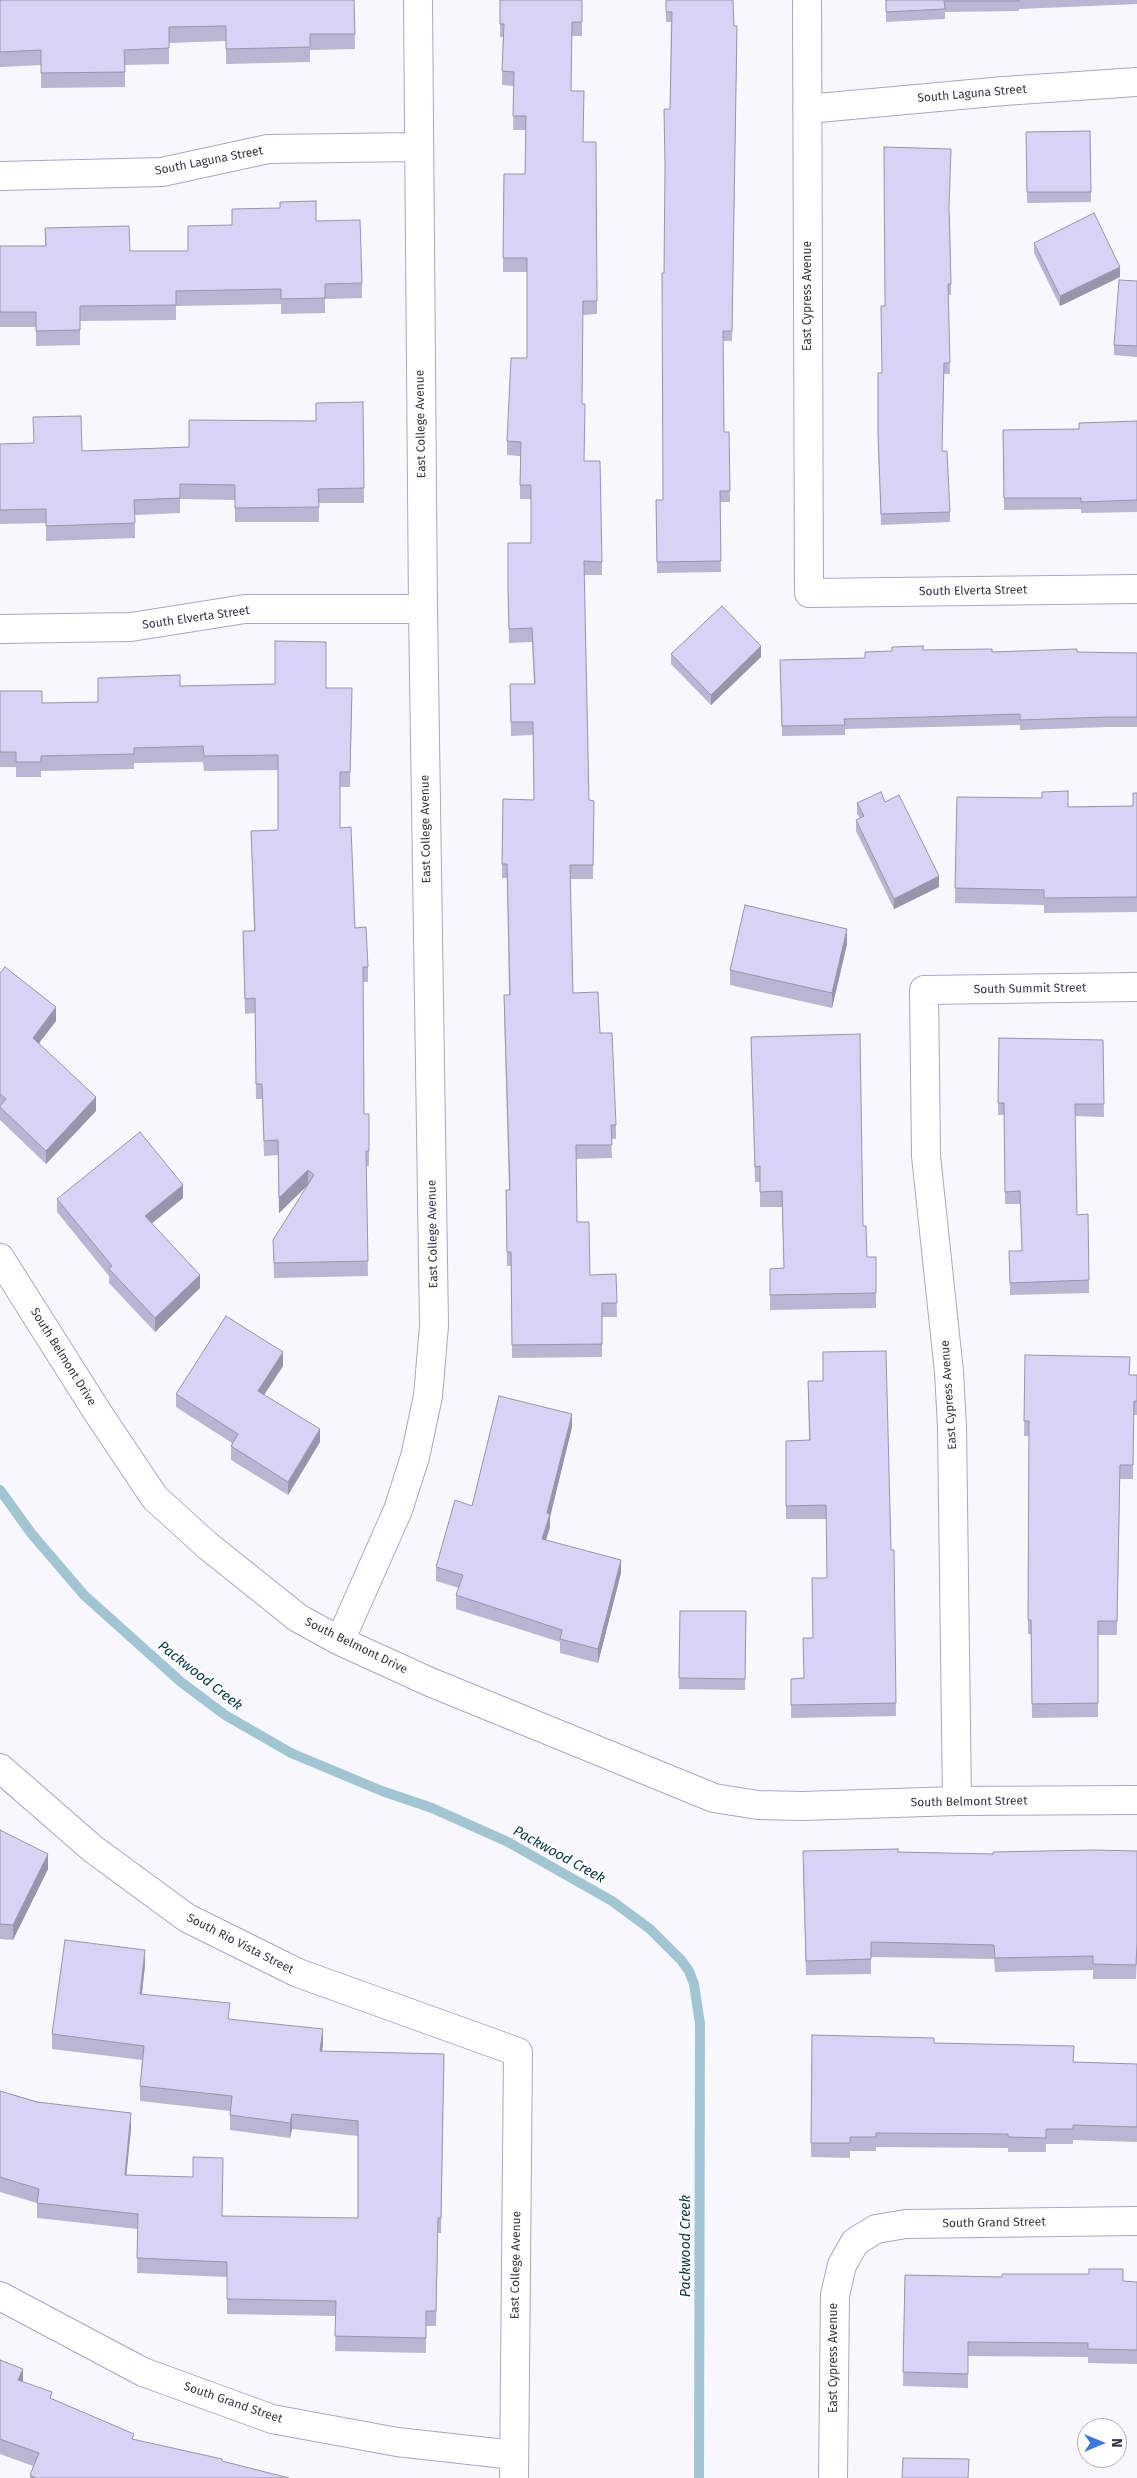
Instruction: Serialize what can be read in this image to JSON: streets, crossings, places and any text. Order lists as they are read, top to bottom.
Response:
{
  "streets": {
    "street": [
      "South Laguna Street",
      "East Cypress Avenue",
      "East College Avenue",
      "South Elverta Street",
      "South Summit Street",
      "South Belmont Drive",
      "South Belmont Street",
      "South Rio Vista Street",
      "South Grand Street"
    ]
  },
  "crossings": [
    ["South Laguna Street", "East Cypress Avenue"],
    ["South Laguna Street", "East College Avenue"],
    ["East Cypress Avenue", "South Elverta Street"],
    ["East Cypress Avenue", "South Summit Street"],
    ["East Cypress Avenue", "South Belmont Street"],
    ["East Cypress Avenue", "South Grand Street"],
    ["East College Avenue", "South Elverta Street"],
    ["East College Avenue", "South Belmont Drive"],
    ["East College Avenue", "South Rio Vista Street"],
    ["East College Avenue", "South Grand Street"],
    ["South Belmont Drive", "South Belmont Street"]
  ],
  "water": ["Packwood Creek"],
  "north": "right"
}
